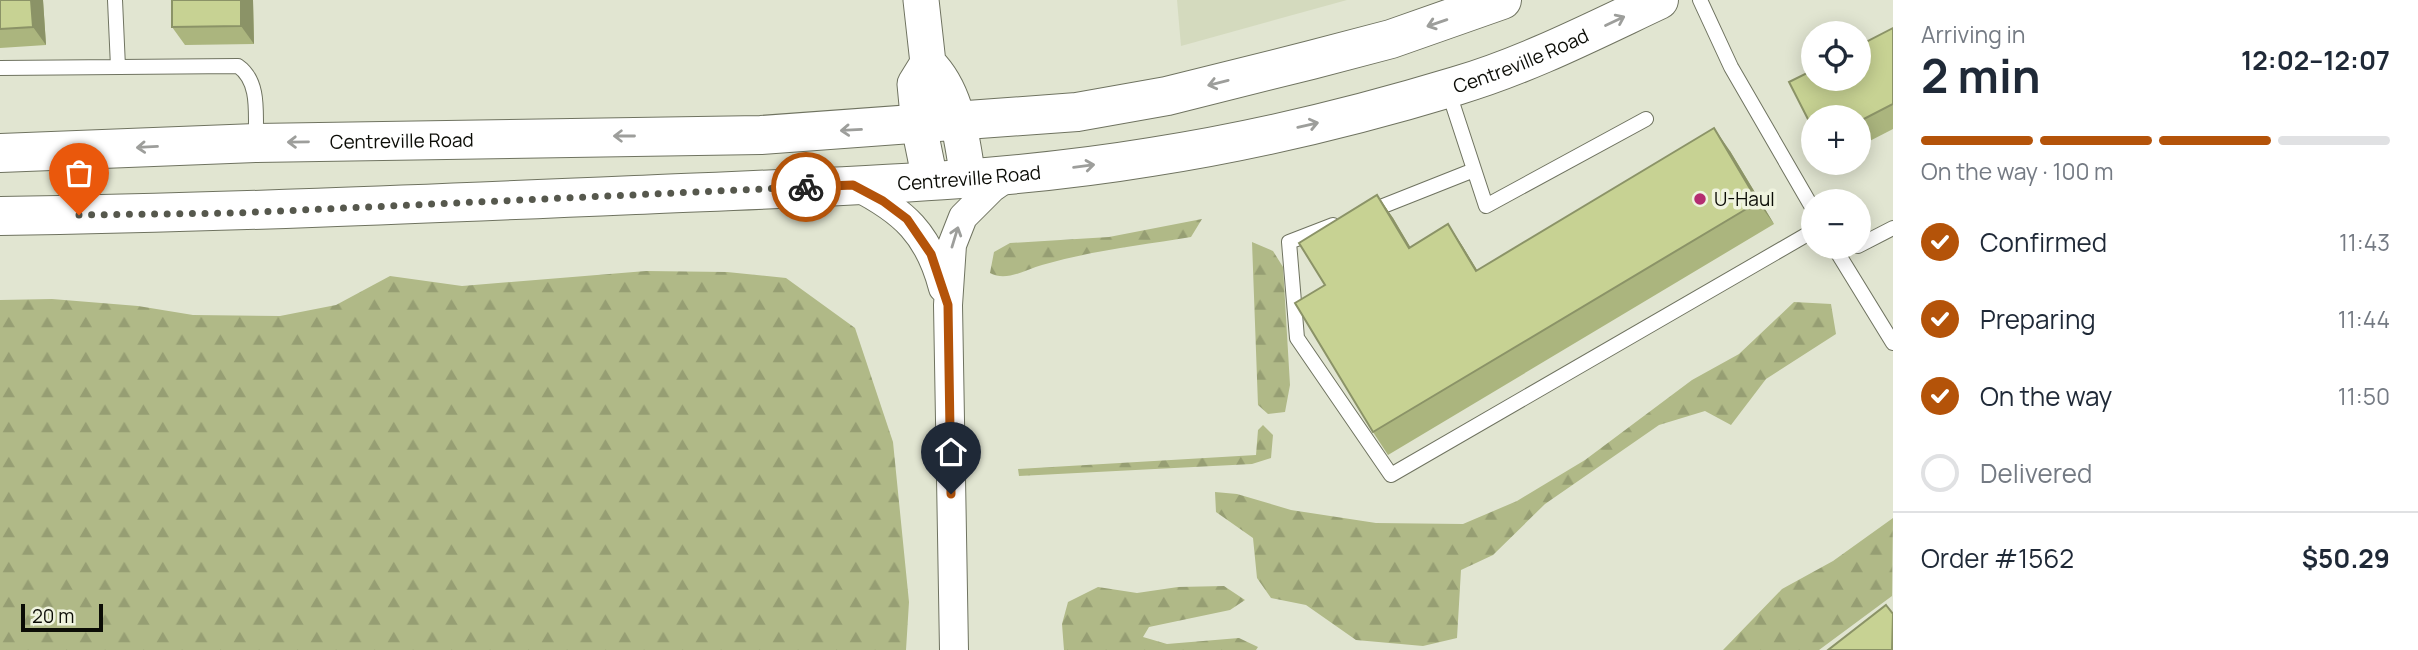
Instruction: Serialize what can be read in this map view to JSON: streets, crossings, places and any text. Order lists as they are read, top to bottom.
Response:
{
  "streets": {
    "highway": ["Centreville Road"]
  },
  "places": ["U-Haul"],
  "scale_bar": "20 m",
  "page": {
    "heading": ["2 min", "Arriving in", "12:02–12:07"],
    "panel": ["Order #1562", "$50.29"],
    "map_buttons": ["+", "−"],
    "bar": "On the way · 100 m",
    "list": [
      ["Confirmed", "11:43"],
      ["Preparing", "11:44"],
      ["On the way", "11:50"],
      "Delivered"
    ],
    "scale": "20 m"
  }
}
